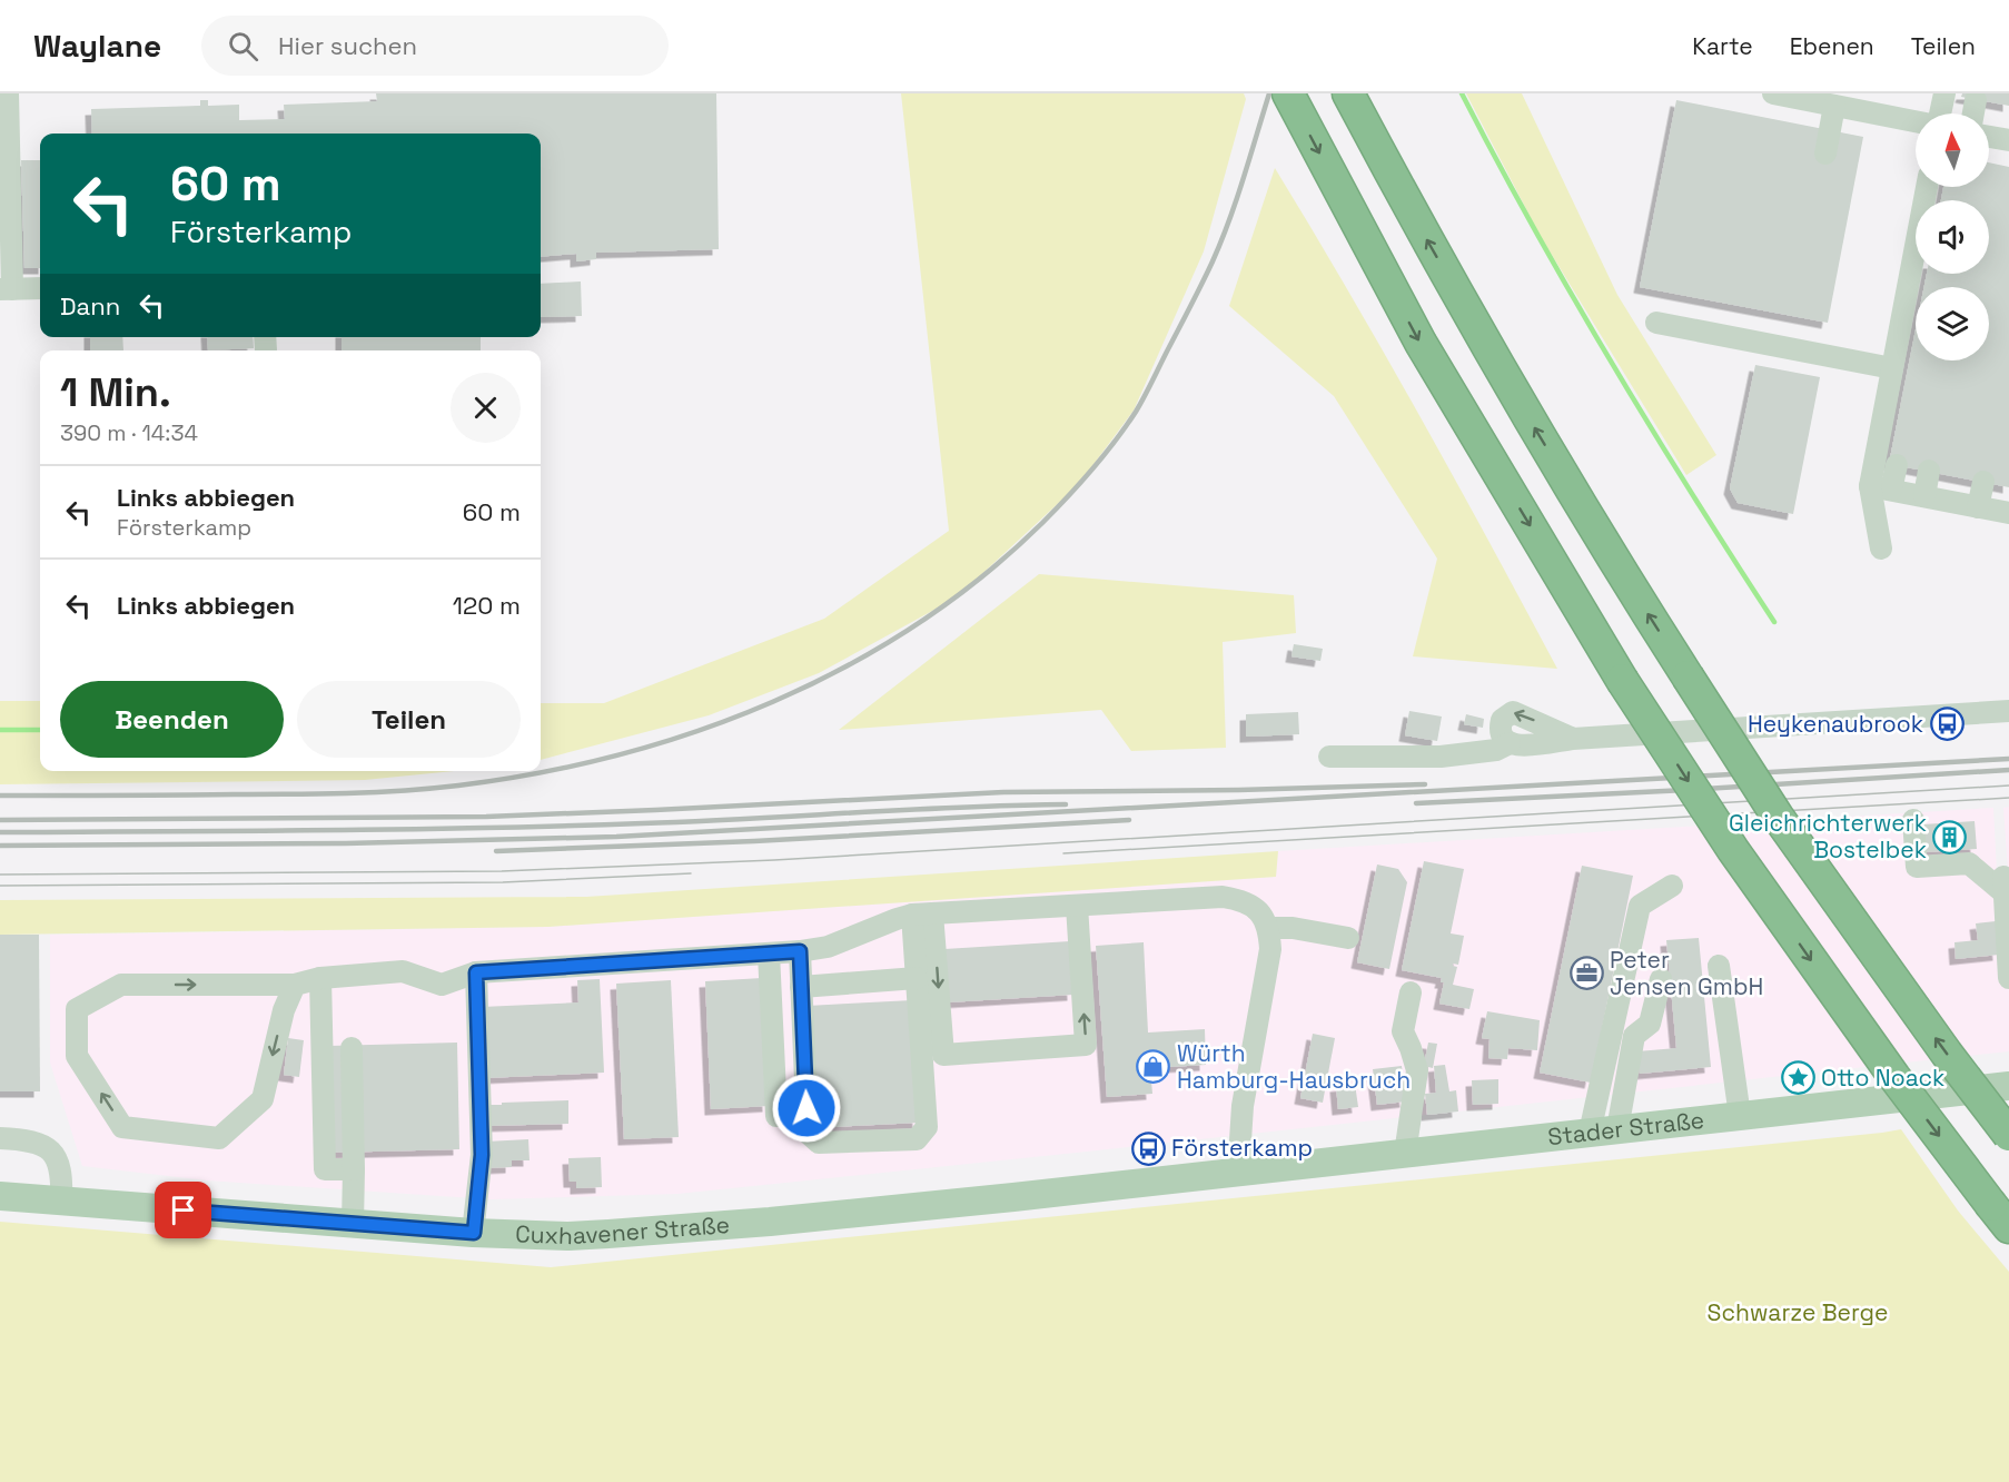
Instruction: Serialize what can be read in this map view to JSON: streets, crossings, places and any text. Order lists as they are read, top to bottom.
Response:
{
  "streets": {
    "main road": ["Stader Straße", "Cuxhavener Straße"]
  },
  "crossings": [
    ["Stader Straße", "Cuxhavener Straße"]
  ],
  "parks": ["Schwarze Berge"],
  "places": {
    "bus stop": ["Heykenaubrook", "Försterkamp"],
    "building": ["Gleichrichterwerk Bostelbek"],
    "office": ["Peter Jensen GmbH"],
    "shop": ["Würth Hamburg-Hausbruch"],
    "place": ["Otto Noack"]
  },
  "north": "top",
  "page": {
    "header": "Waylane",
    "search": "Hier suchen",
    "nav": ["Karte", "Ebenen", "Teilen"],
    "turn": ["60 m", "Försterkamp"],
    "then": "Dann",
    "heading": ["1 Min.", "390 m · 14:34"],
    "list": [
      {
        "name": "Links abbiegen",
        "note": "Försterkamp",
        "value": "60 m"
      },
      {
        "name": "Links abbiegen",
        "value": "120 m"
      }
    ],
    "buttons": ["Beenden", "Teilen"]
  }
}
